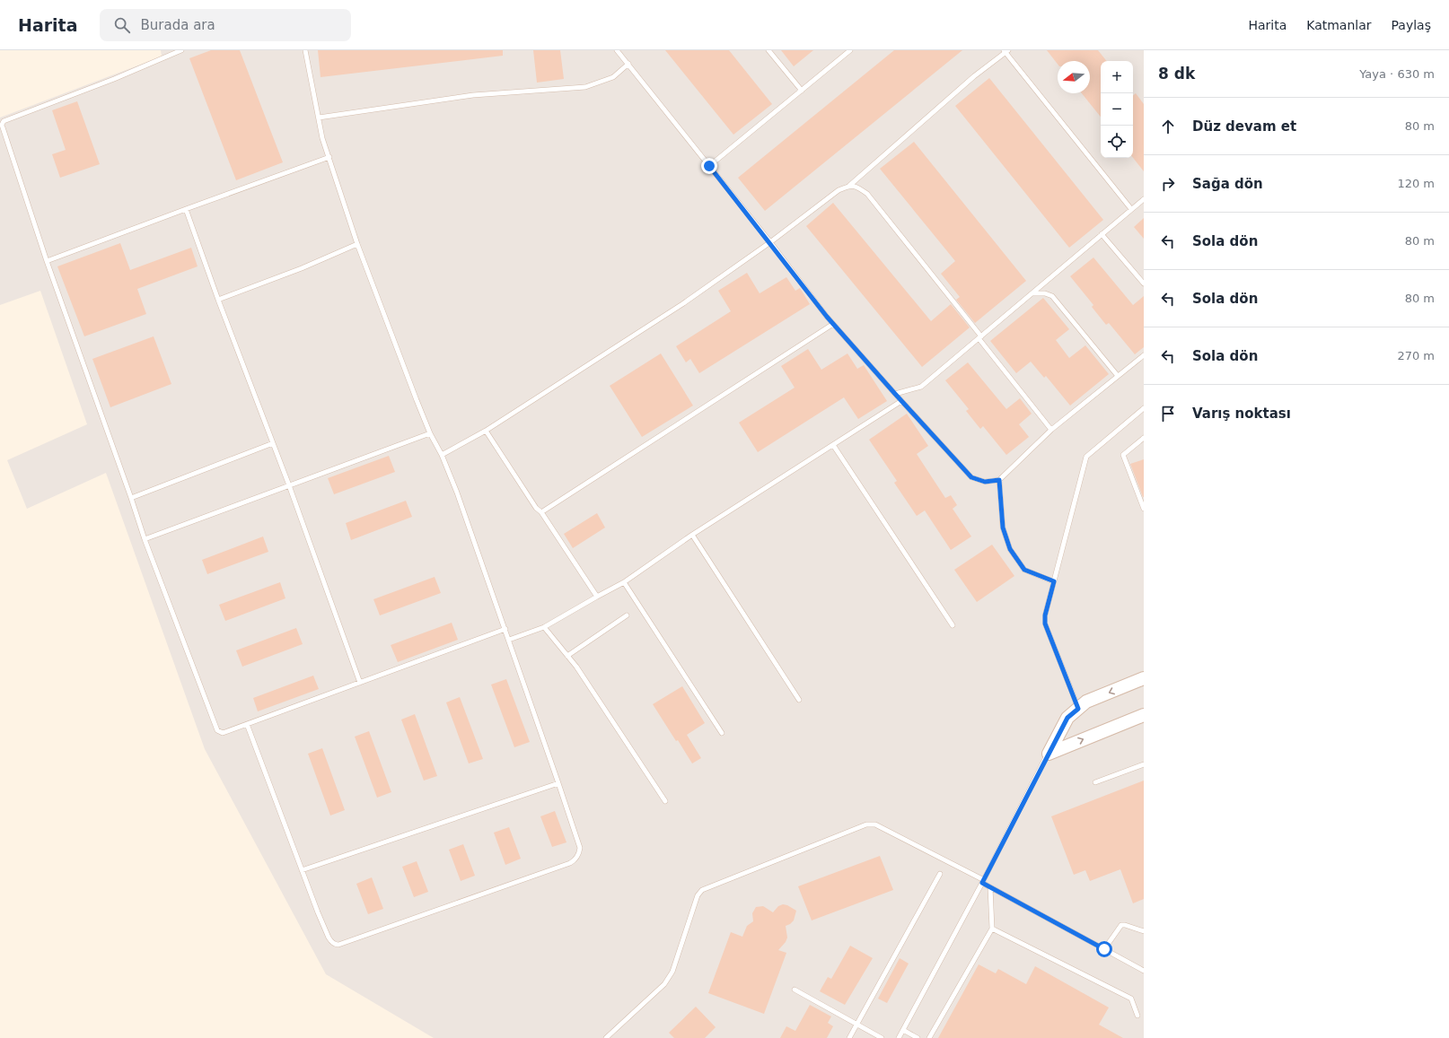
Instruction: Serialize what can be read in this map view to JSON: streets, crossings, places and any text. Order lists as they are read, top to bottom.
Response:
{
  "north": "left",
  "page": {
    "header": "Harita",
    "search": "Burada ara",
    "nav": ["Harita", "Katmanlar", "Paylaş"],
    "heading": ["8 dk", "Yaya · 630 m"],
    "map_buttons": ["+", "−"],
    "list": [
      ["Düz devam et", "80 m"],
      ["Sağa dön", "120 m"],
      ["Sola dön", "80 m"],
      ["Sola dön", "80 m"],
      ["Sola dön", "270 m"],
      "Varış noktası"
    ]
  }
}
